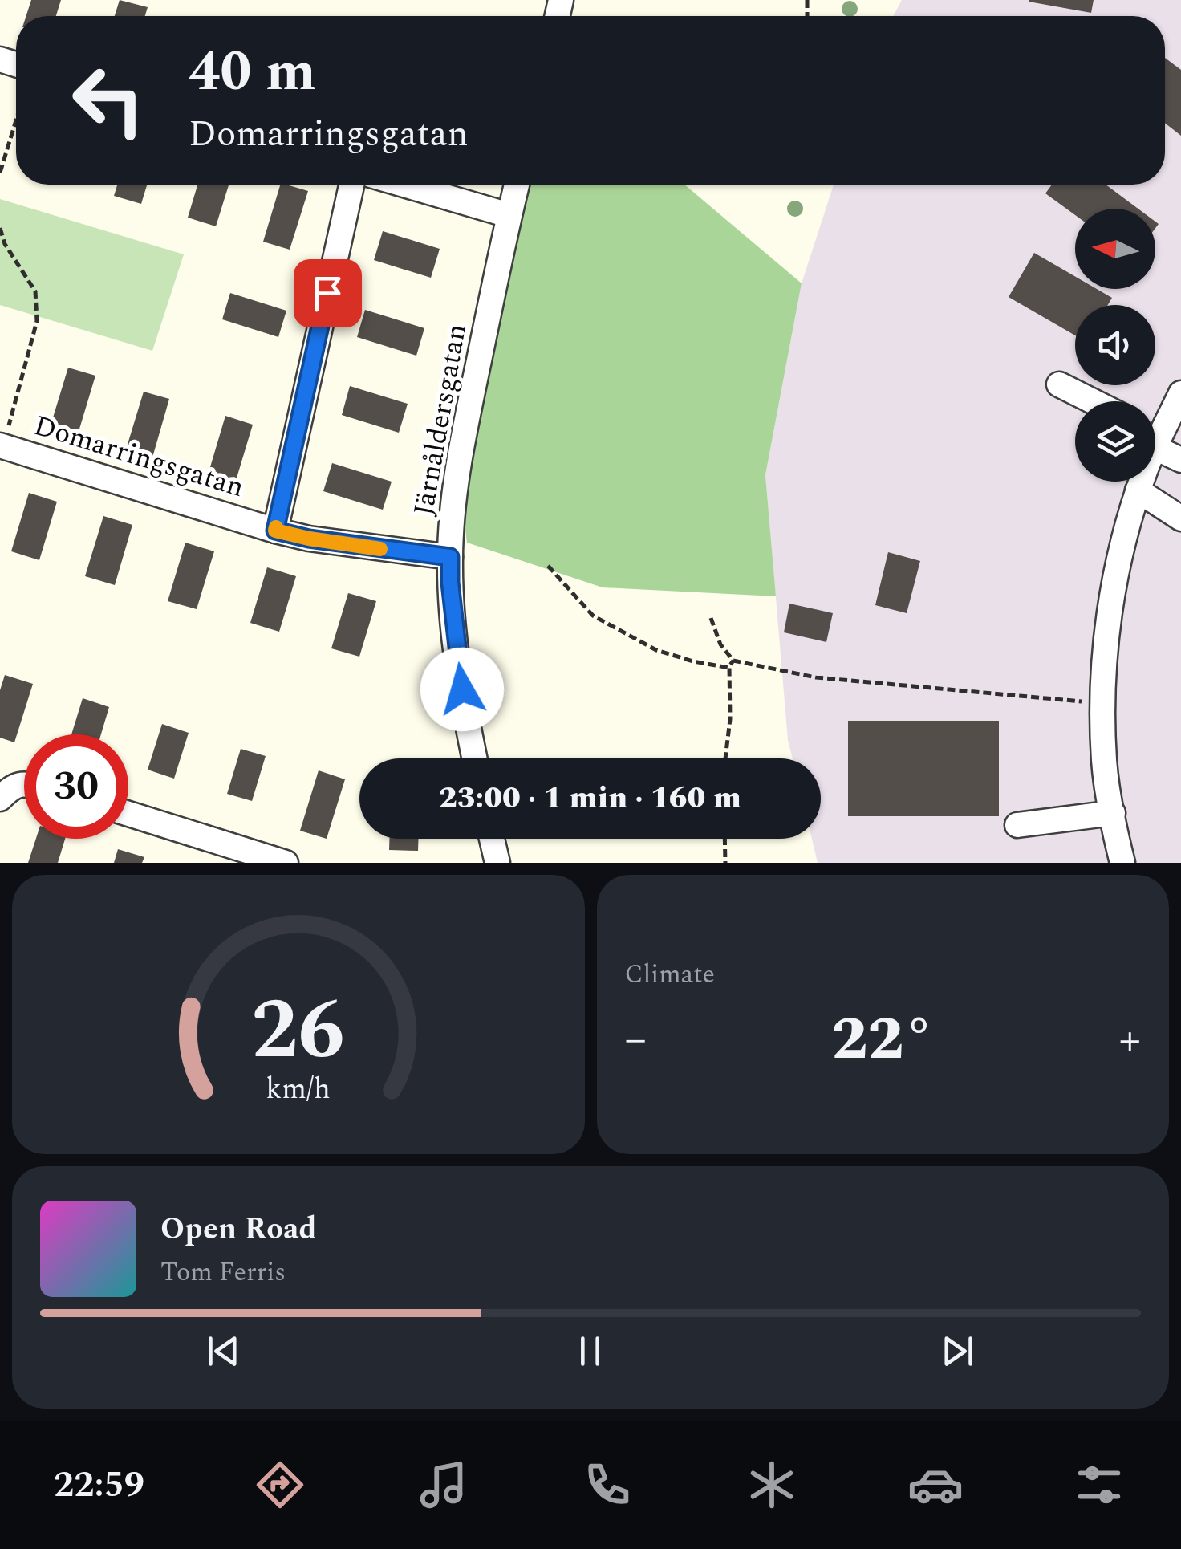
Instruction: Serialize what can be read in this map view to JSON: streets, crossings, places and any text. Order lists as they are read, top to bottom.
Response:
{
  "streets": {
    "street": ["Järnåldersgatan", "Domarringsgatan"]
  },
  "crossings": [
    ["Järnåldersgatan", "Domarringsgatan"]
  ],
  "north": "left",
  "page": {
    "turn": ["40 m", "Domarringsgatan"],
    "limit": "30",
    "trip": "23:00 · 1 min · 160 m",
    "tile": "Climate",
    "heat": ["−", "22°", "+"],
    "song": ["Open Road", "Tom Ferris"],
    "tabs": "22:59",
    "gauge": ["26", "km/h"]
  }
}
